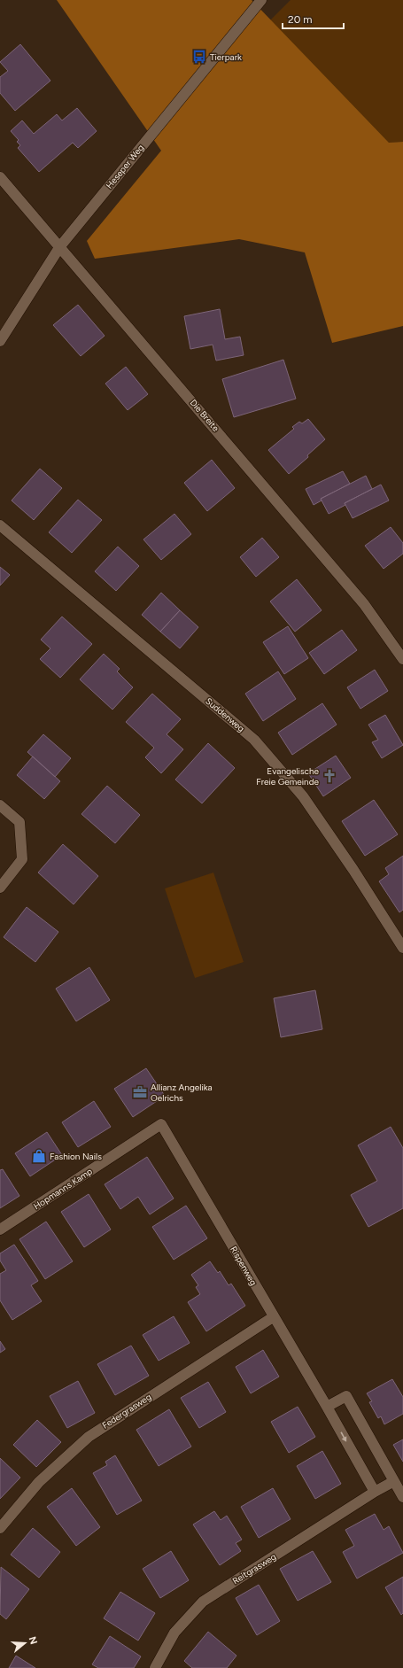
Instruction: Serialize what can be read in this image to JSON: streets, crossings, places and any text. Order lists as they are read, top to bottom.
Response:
{
  "streets": {
    "street": [
      "Heseper Weg",
      "Die Breite",
      "Suddenweg",
      "Hopmanns Kamp",
      "Rispenweg",
      "Federgrasweg",
      "Reitgrasweg"
    ]
  },
  "crossings": [
    ["Heseper Weg", "Die Breite"],
    ["Hopmanns Kamp", "Rispenweg"],
    ["Rispenweg", "Federgrasweg"],
    ["Rispenweg", "Reitgrasweg"]
  ],
  "places": {
    "bus stop": ["Tierpark"],
    "church": ["Evangelische Freie Gemeinde"],
    "office": ["Allianz Angelika Oelrichs"],
    "shop": ["Fashion Nails"]
  },
  "scale_bar": "20 m",
  "north": "right"
}
